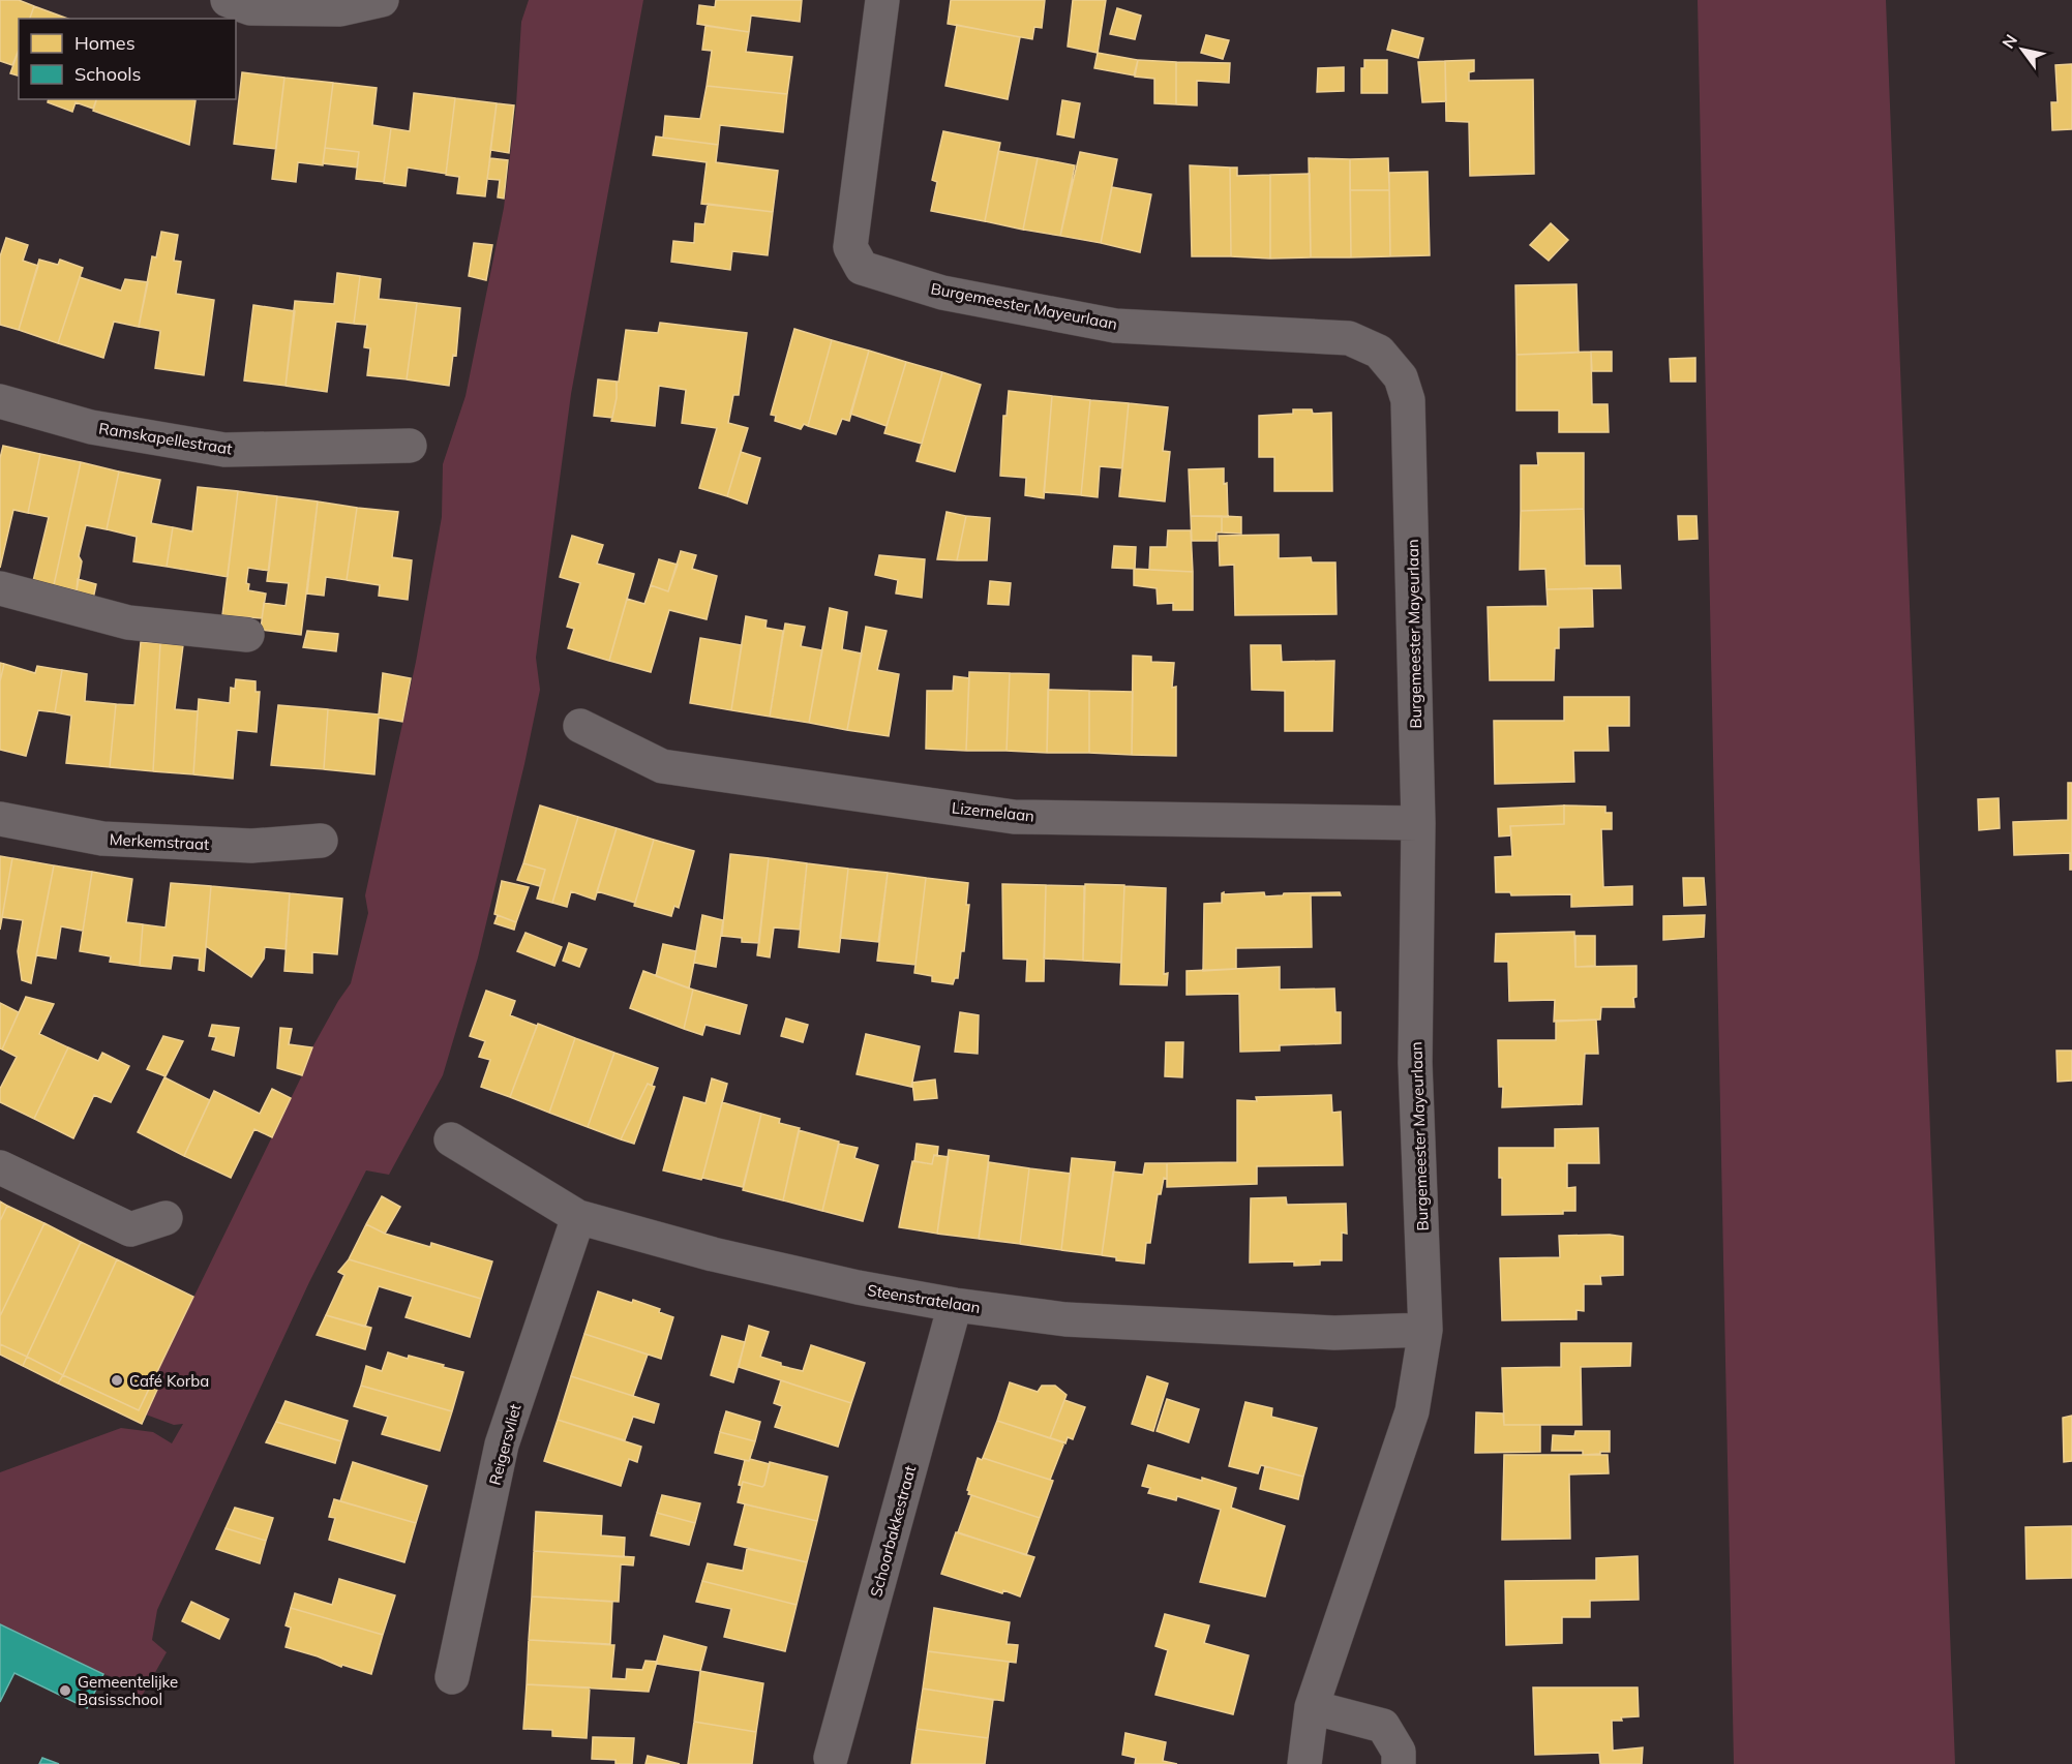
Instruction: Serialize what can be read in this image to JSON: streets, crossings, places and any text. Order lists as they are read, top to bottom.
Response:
{
  "streets": {
    "street": [
      "Burgemeester Mayeurlaan",
      "Ramskapellestraat",
      "Lizernelaan",
      "Merkemstraat",
      "Steenstratelaan",
      "Reigersvliet",
      "Schoorbakkestraat"
    ]
  },
  "crossings": [
    ["Burgemeester Mayeurlaan", "Lizernelaan"],
    ["Burgemeester Mayeurlaan", "Steenstratelaan"],
    ["Steenstratelaan", "Reigersvliet"],
    ["Steenstratelaan", "Schoorbakkestraat"]
  ],
  "places": ["Café Korba", "Gemeentelijke Basisschool"],
  "legend": ["Homes", "Schools"],
  "north": "top left"
}
